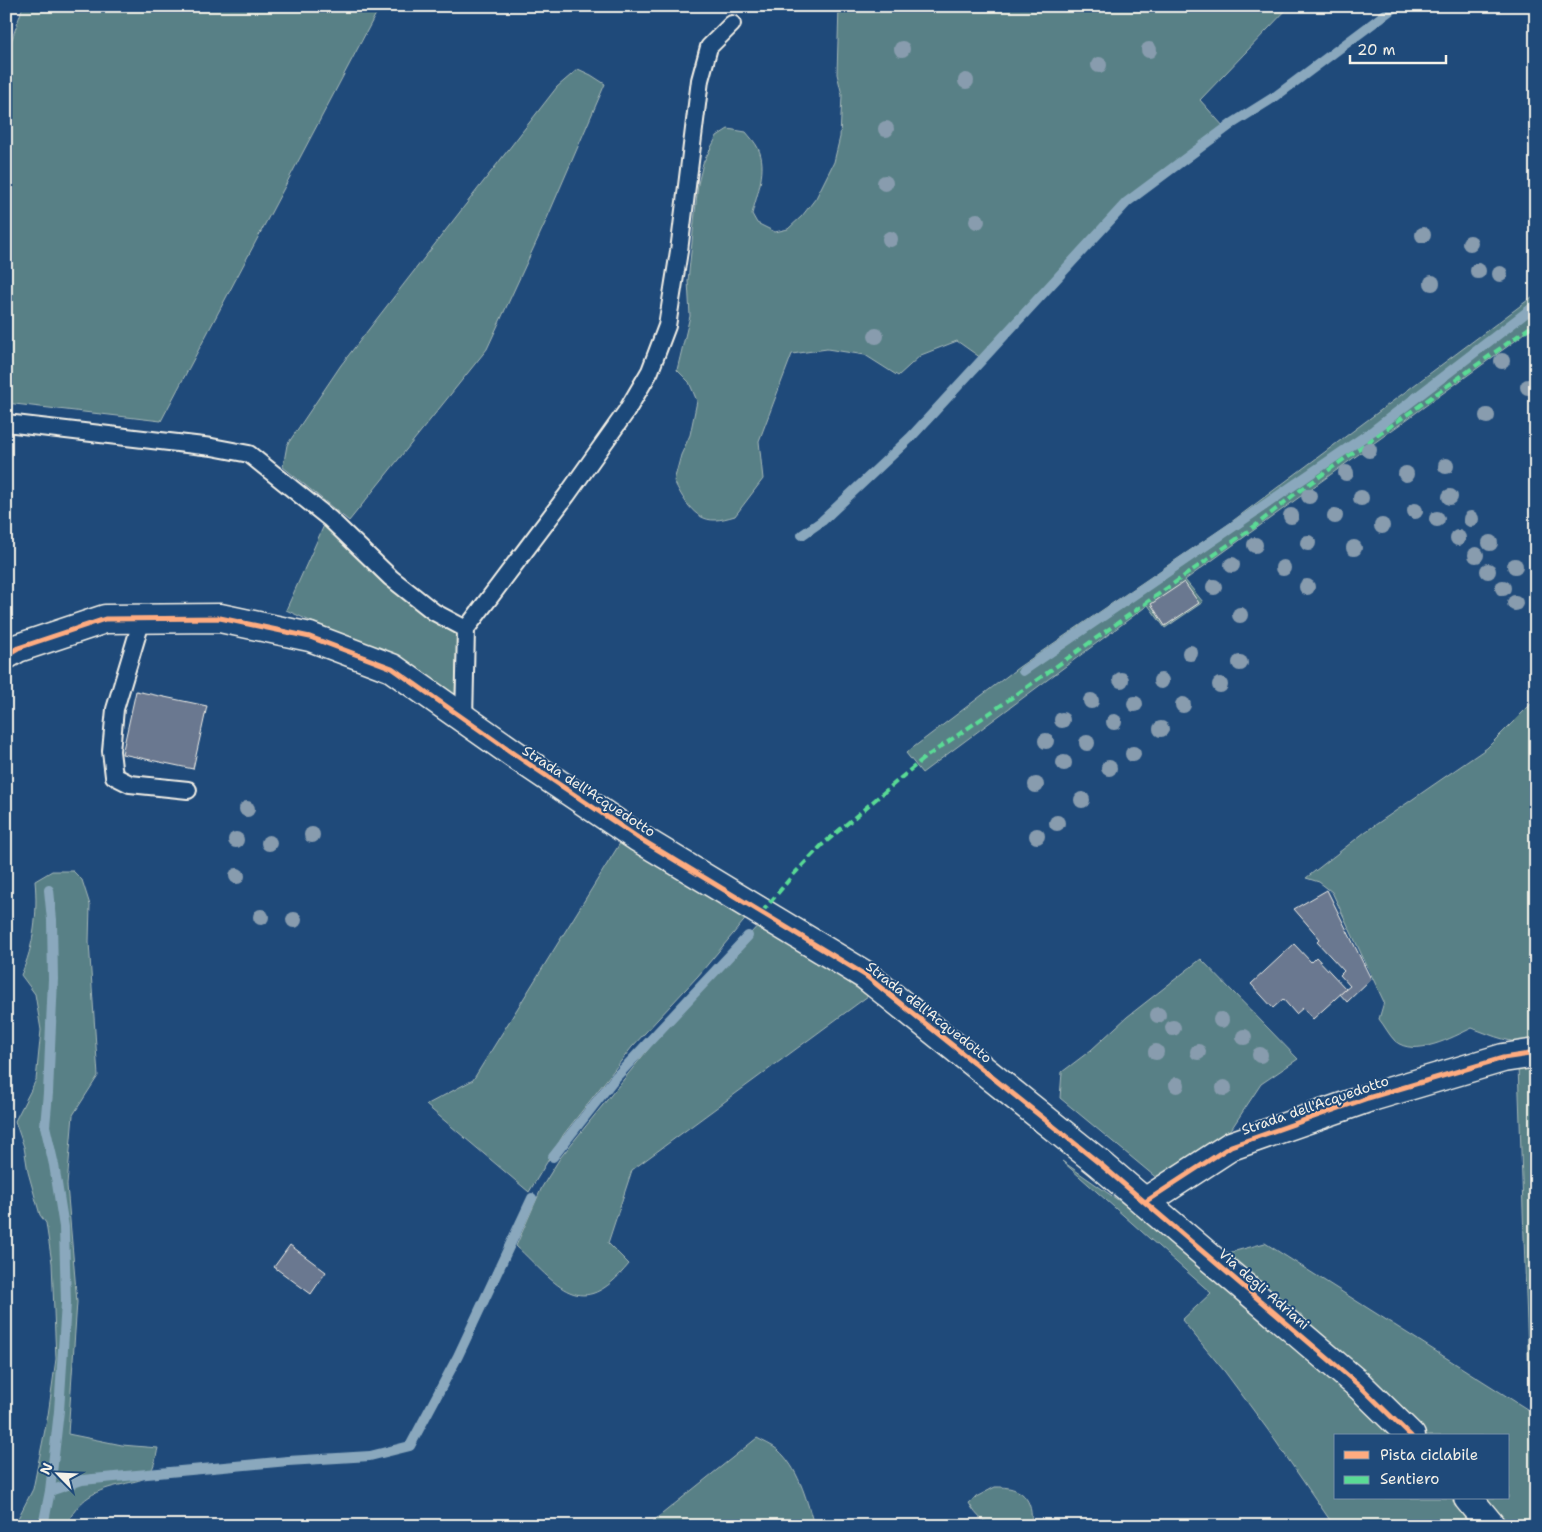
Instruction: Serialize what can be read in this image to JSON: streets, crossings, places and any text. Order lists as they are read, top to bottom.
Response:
{
  "streets": {
    "street": ["Strada dell'Acquedotto", "Via degli Adriani"]
  },
  "crossings": [
    ["Strada dell'Acquedotto", "Via degli Adriani"]
  ],
  "legend": ["Pista ciclabile", "Sentiero"],
  "scale_bar": "20 m",
  "north": "top left"
}
